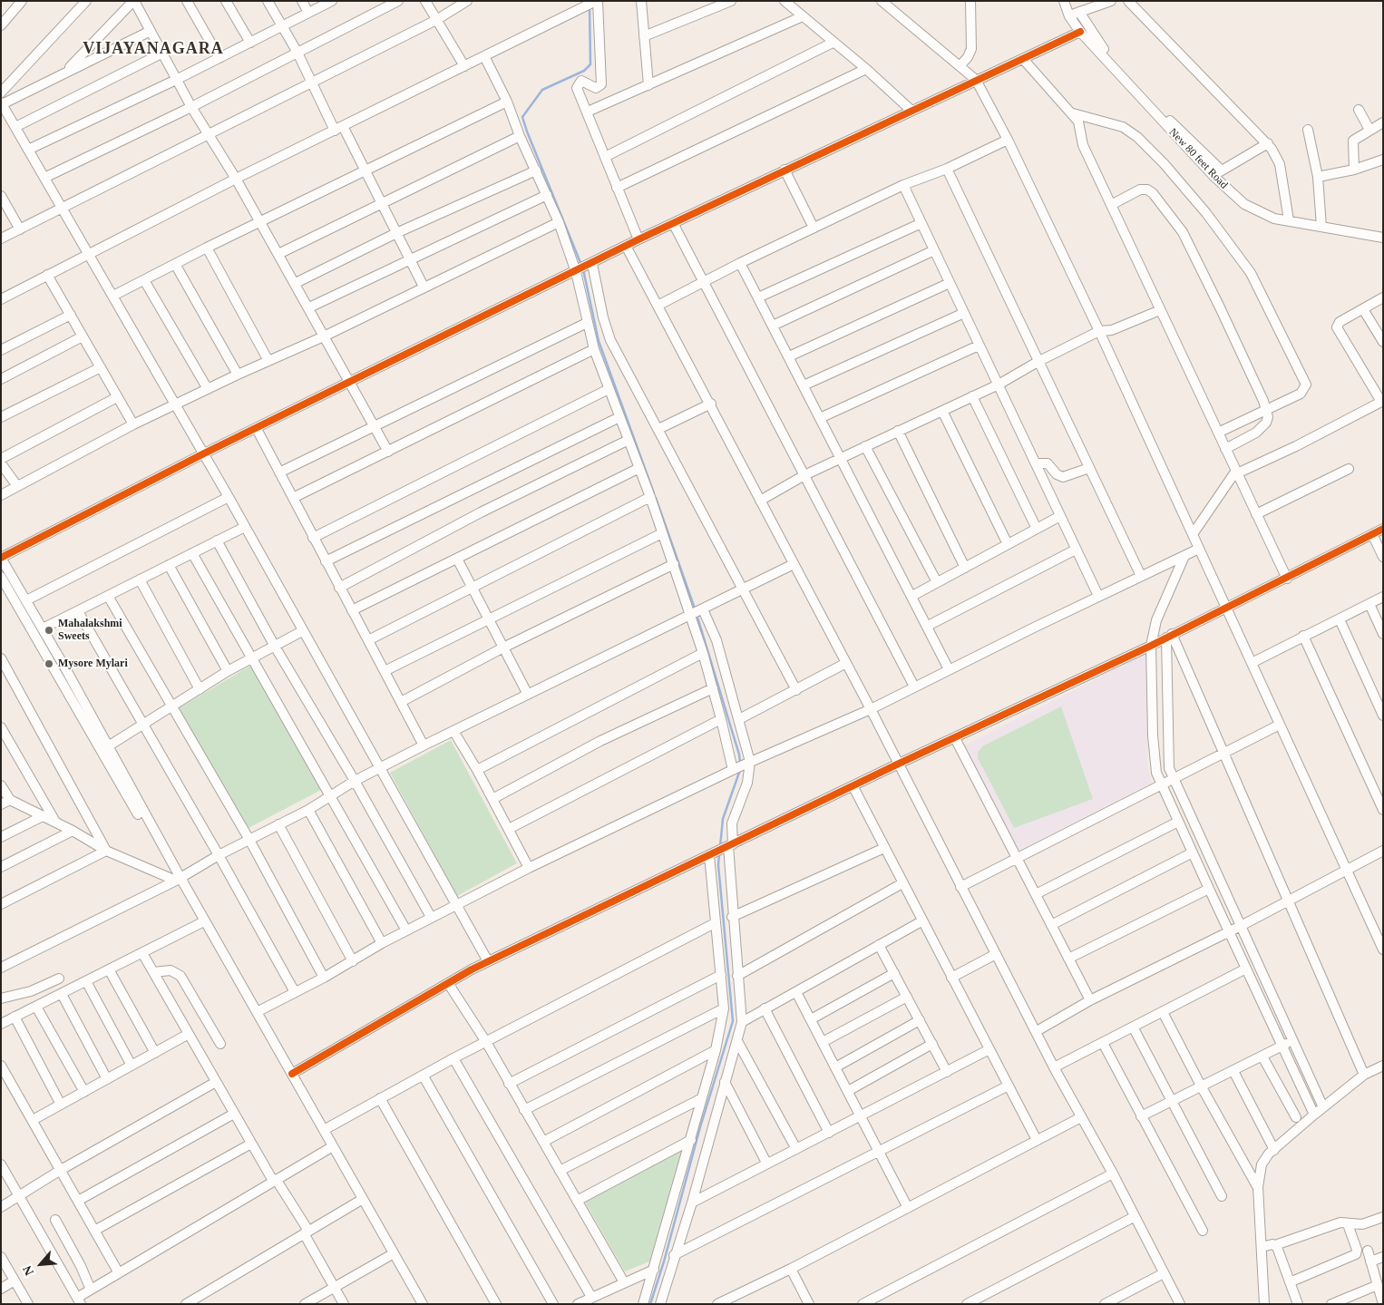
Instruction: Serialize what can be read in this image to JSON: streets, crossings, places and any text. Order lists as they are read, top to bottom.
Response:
{
  "streets": {
    "street": ["New 80 feet Road"]
  },
  "districts": ["VIJAYANAGARA"],
  "places": ["Mahalakshmi Sweets", "Mysore Mylari"],
  "north": "bottom left"
}
